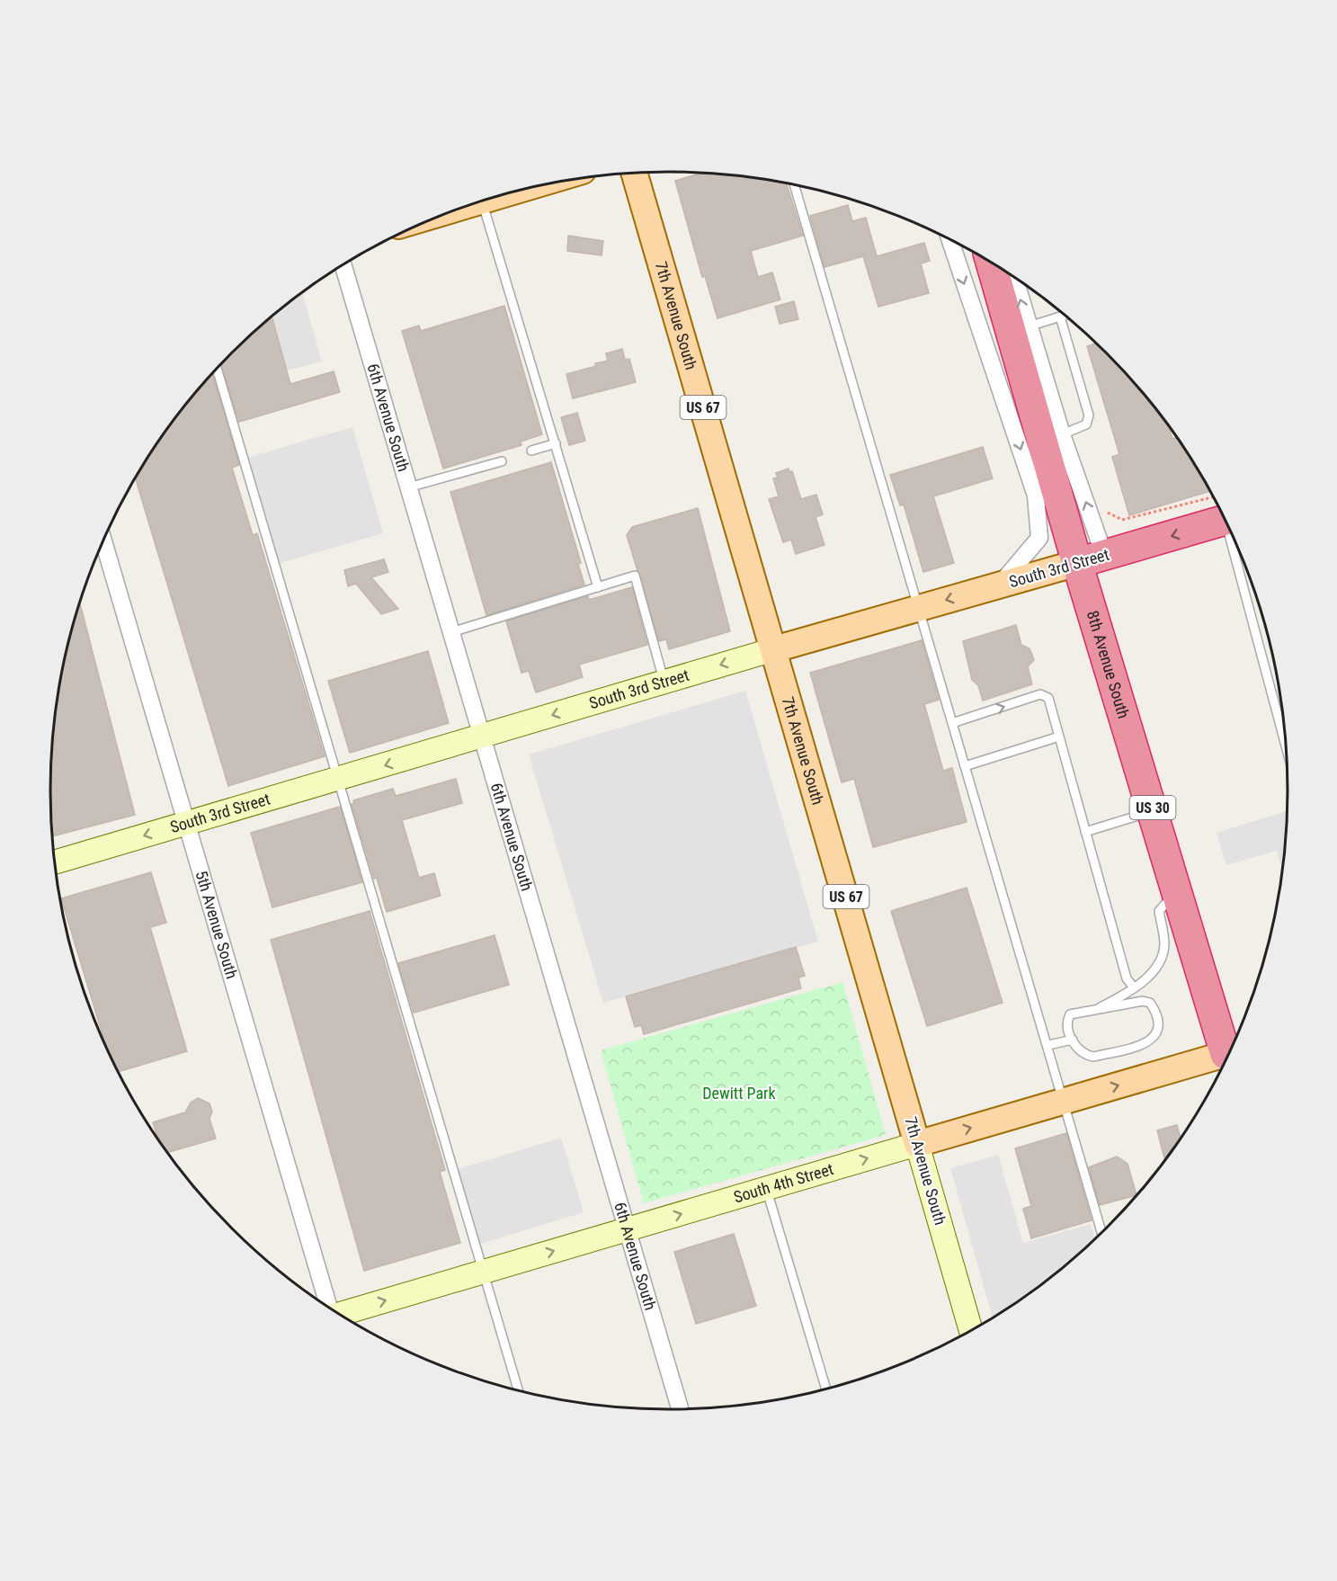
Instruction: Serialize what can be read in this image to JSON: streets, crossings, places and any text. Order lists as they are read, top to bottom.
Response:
{
  "streets": {
    "highway": ["South 3rd Street", "8th Avenue South", "US 30"],
    "main road": ["7th Avenue South", "US 67", "South 4th Street"],
    "street": ["6th Avenue South", "5th Avenue South"]
  },
  "crossings": [
    ["7th Avenue South", "South 3rd Street"],
    ["7th Avenue South", "South 4th Street"],
    ["6th Avenue South", "South 3rd Street"],
    ["6th Avenue South", "South 4th Street"],
    ["South 3rd Street", "8th Avenue South"],
    ["South 3rd Street", "5th Avenue South"]
  ],
  "one_way": ["South 3rd Street", "South 4th Street"],
  "parks": ["Dewitt Park"]
}
